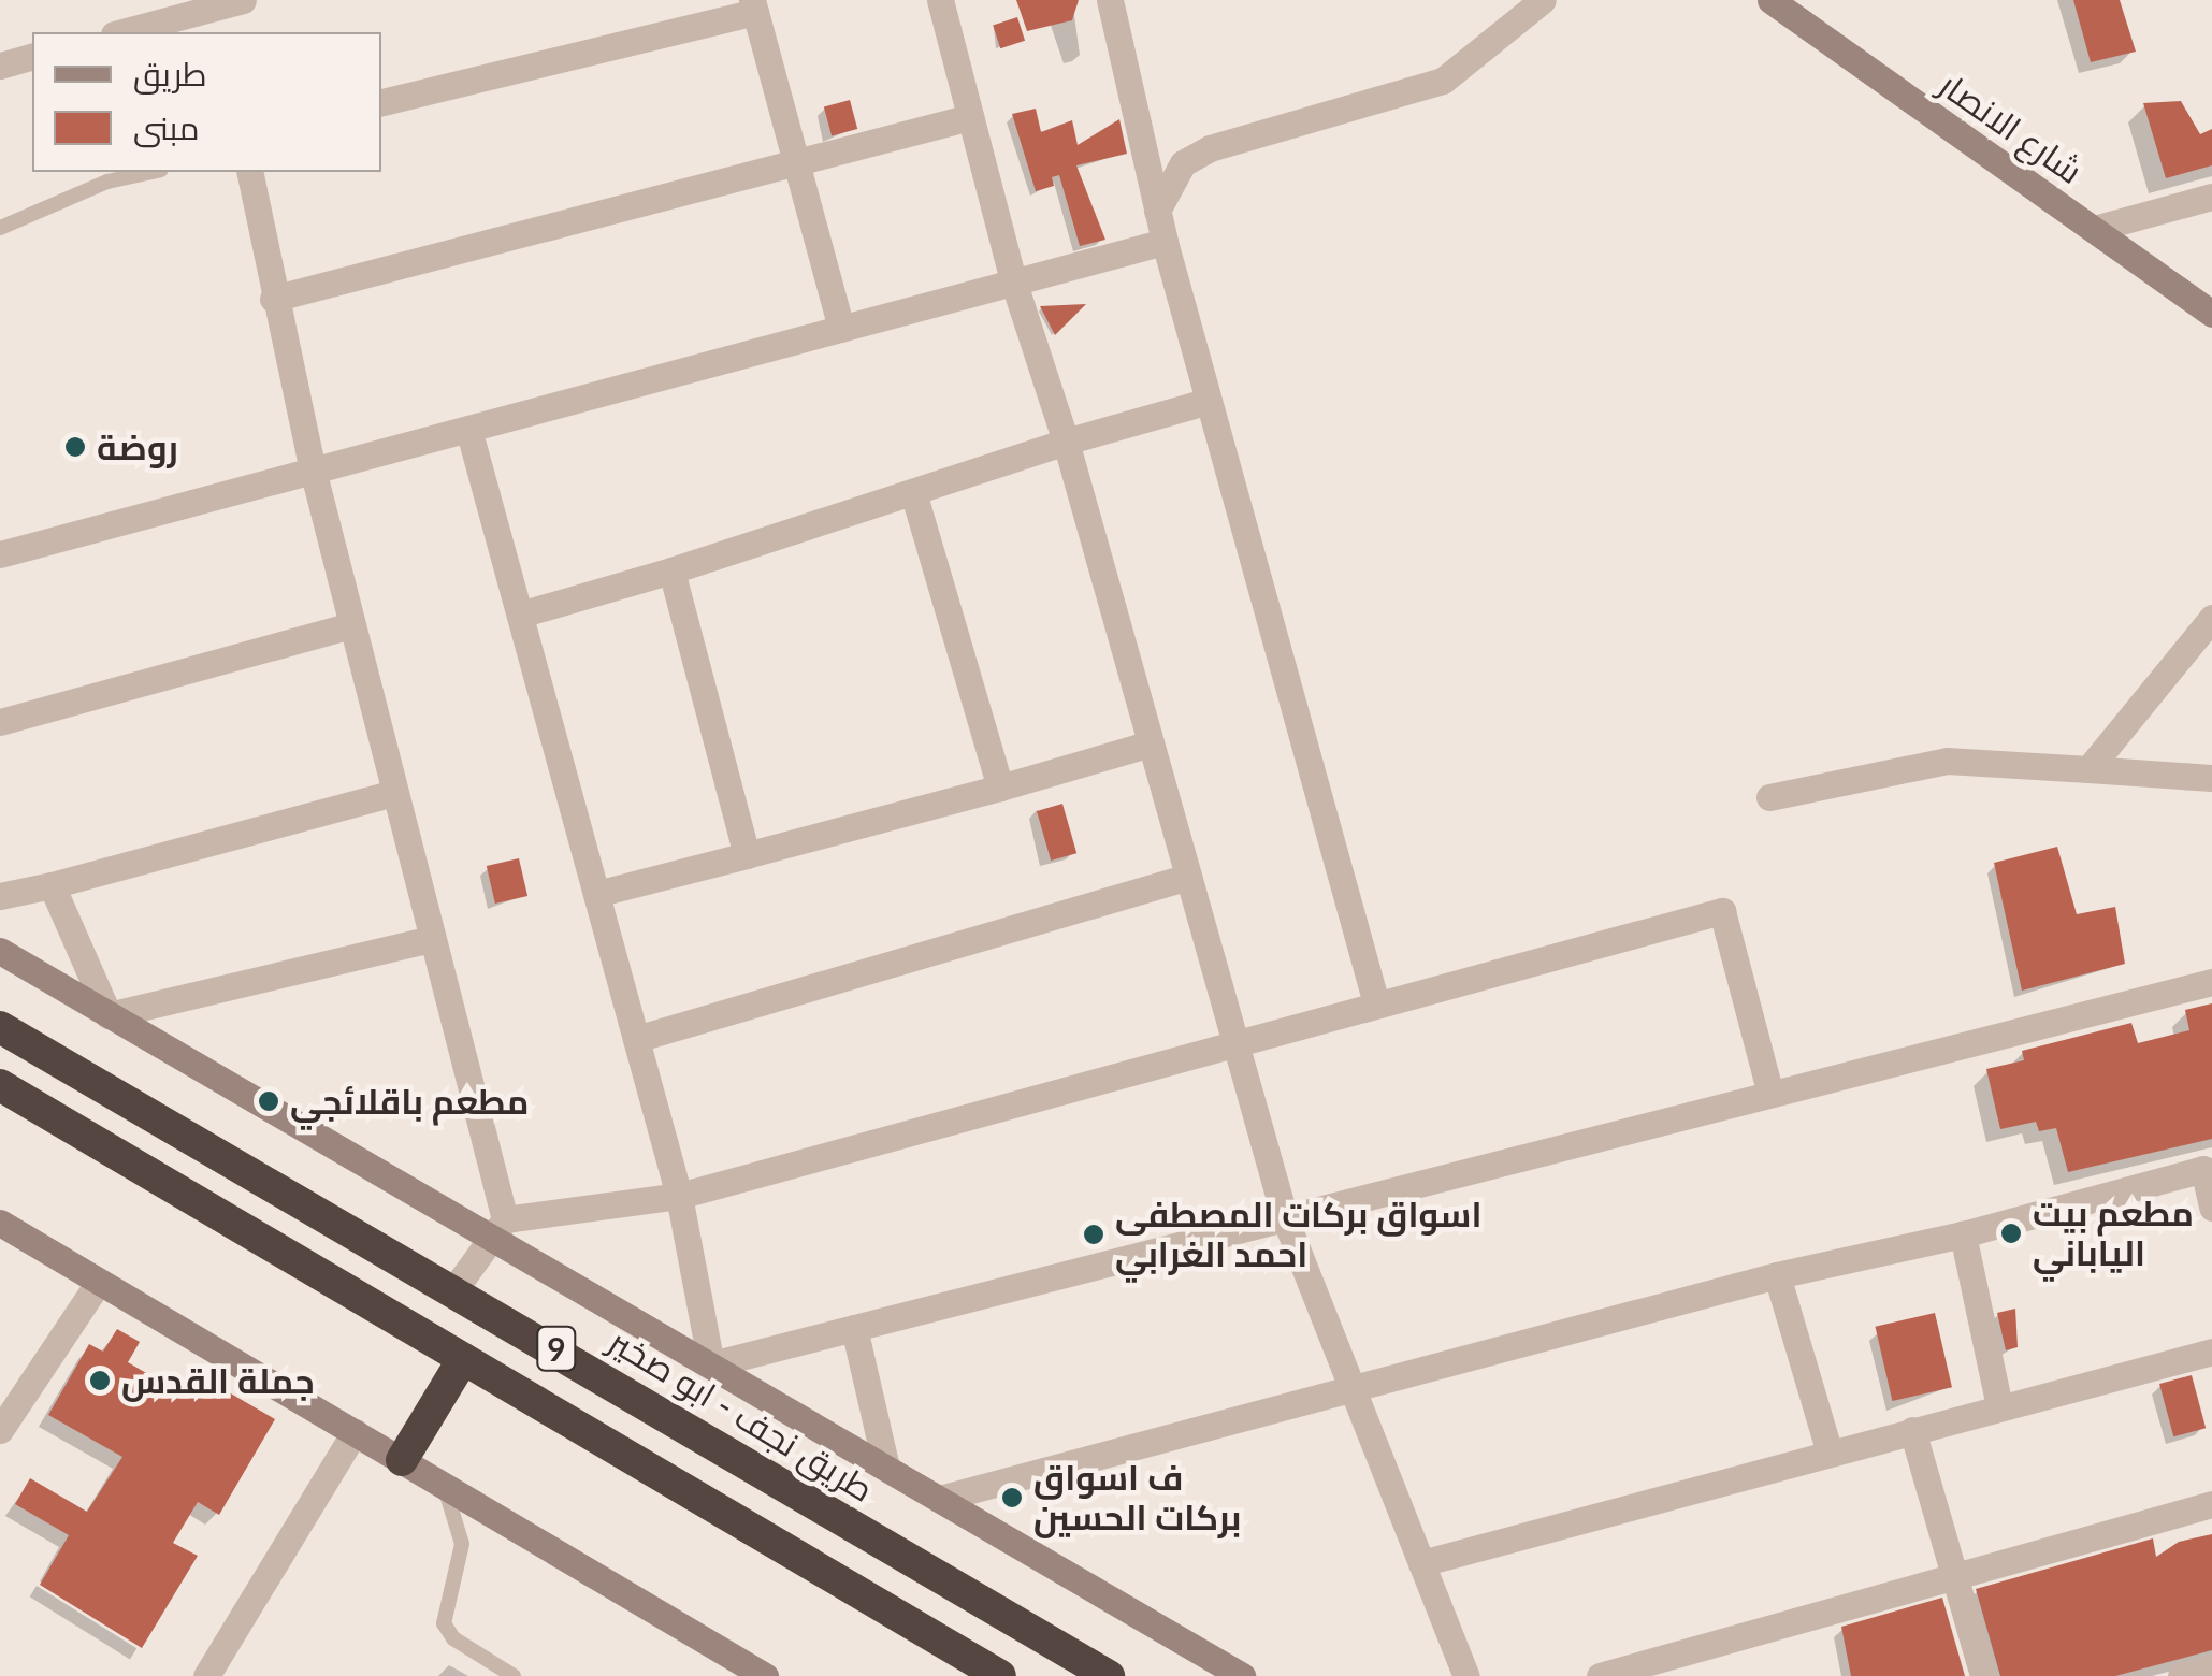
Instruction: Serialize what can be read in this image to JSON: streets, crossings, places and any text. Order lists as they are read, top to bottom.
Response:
{
  "streets": {
    "highway": ["9", "طريق نجف - ابو صخير"],
    "main road": ["شارع الانصار"]
  },
  "places": [
    "روضة",
    "مطعم باقلائجي",
    "مطعم بيت الياباني",
    "اسواق بركات المصطفى احمد الغرابي",
    "جملة القدس",
    "ف اسواق بركات الحسين"
  ],
  "legend": ["طريق", "مبنى"]
}
